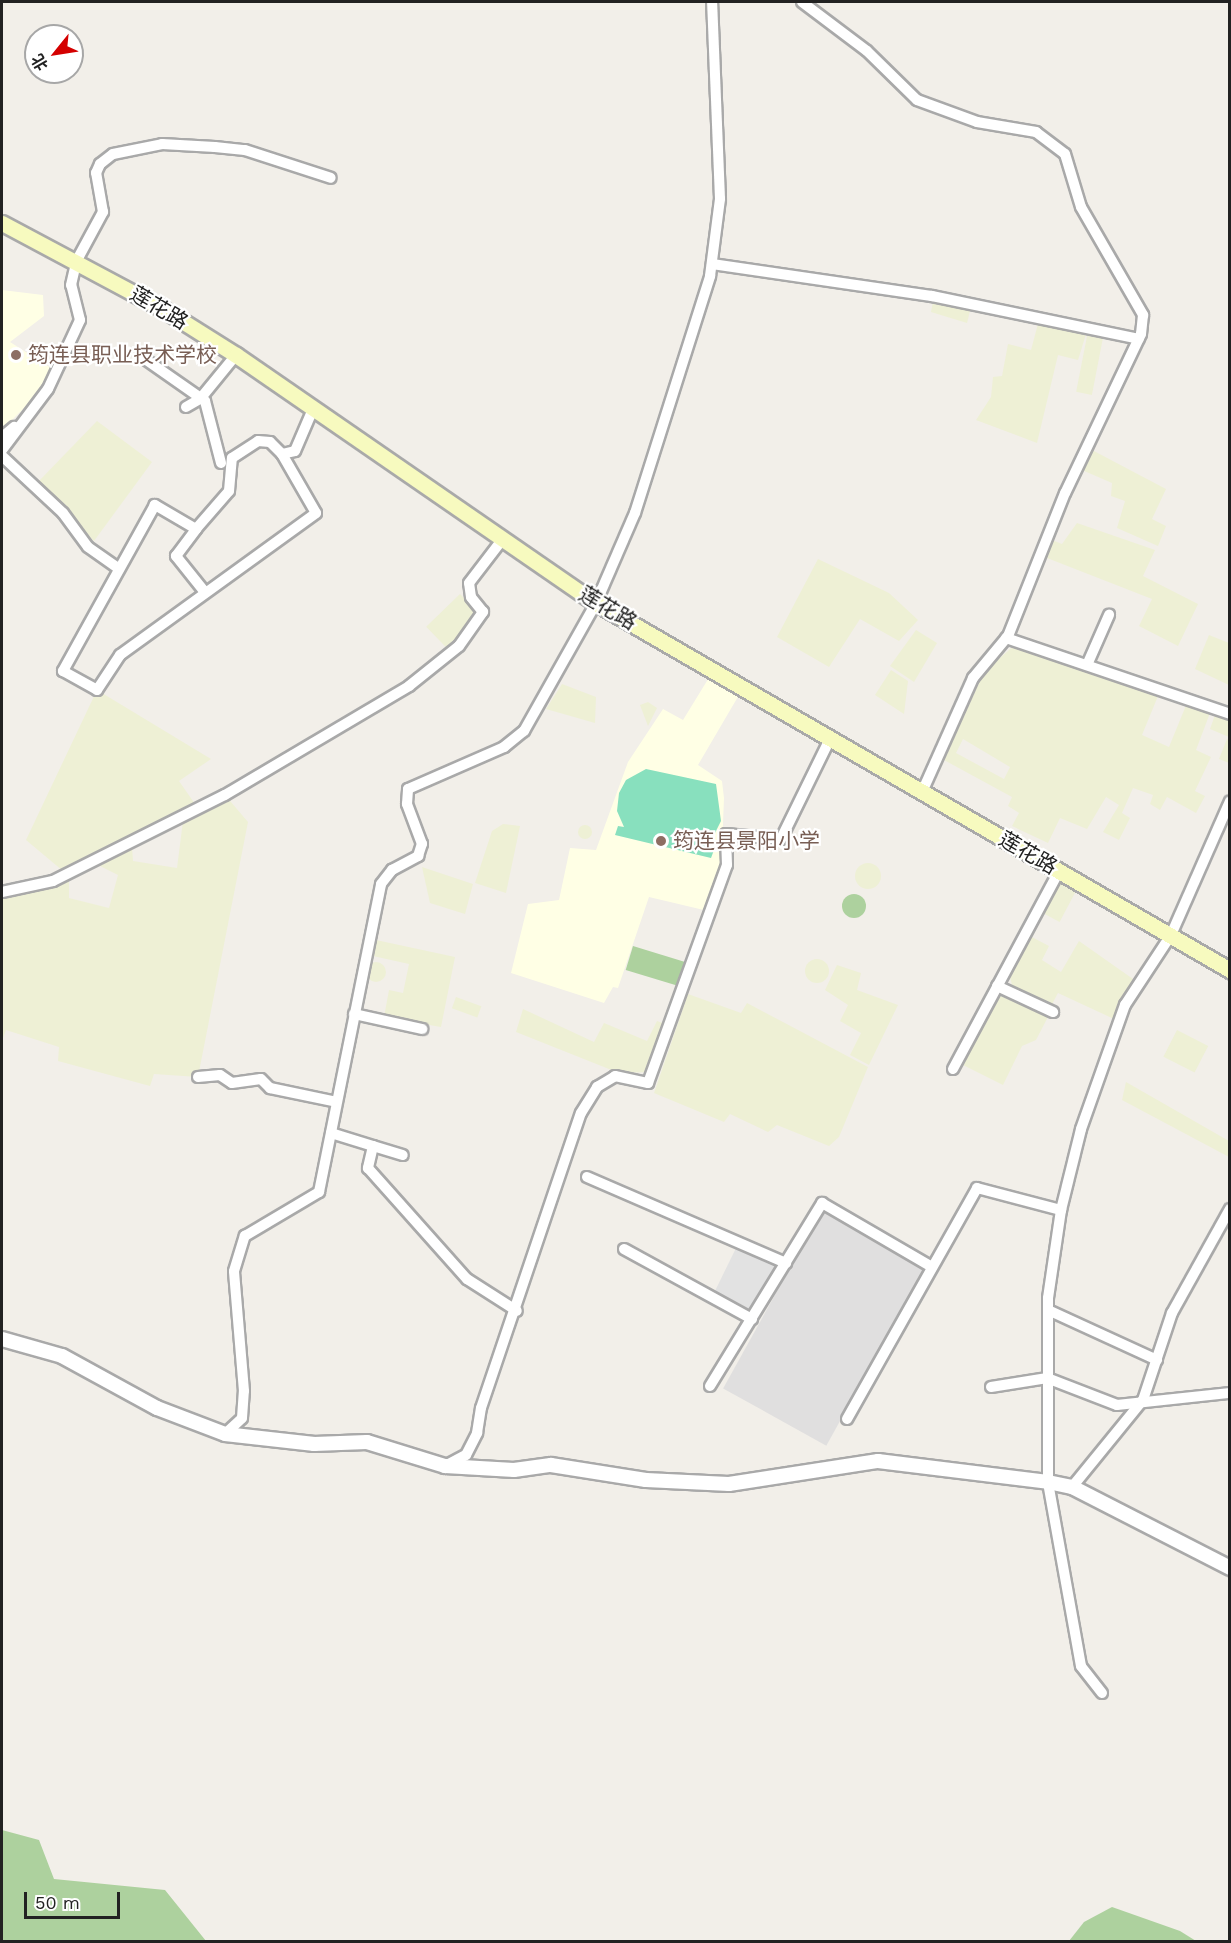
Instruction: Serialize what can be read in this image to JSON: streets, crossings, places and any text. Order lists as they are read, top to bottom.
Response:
{
  "streets": {
    "main road": ["莲花路"]
  },
  "places": ["筠连县职业技术学校", "筠连县景阳小学"],
  "scale_bar": "50 m",
  "north": "bottom left"
}
